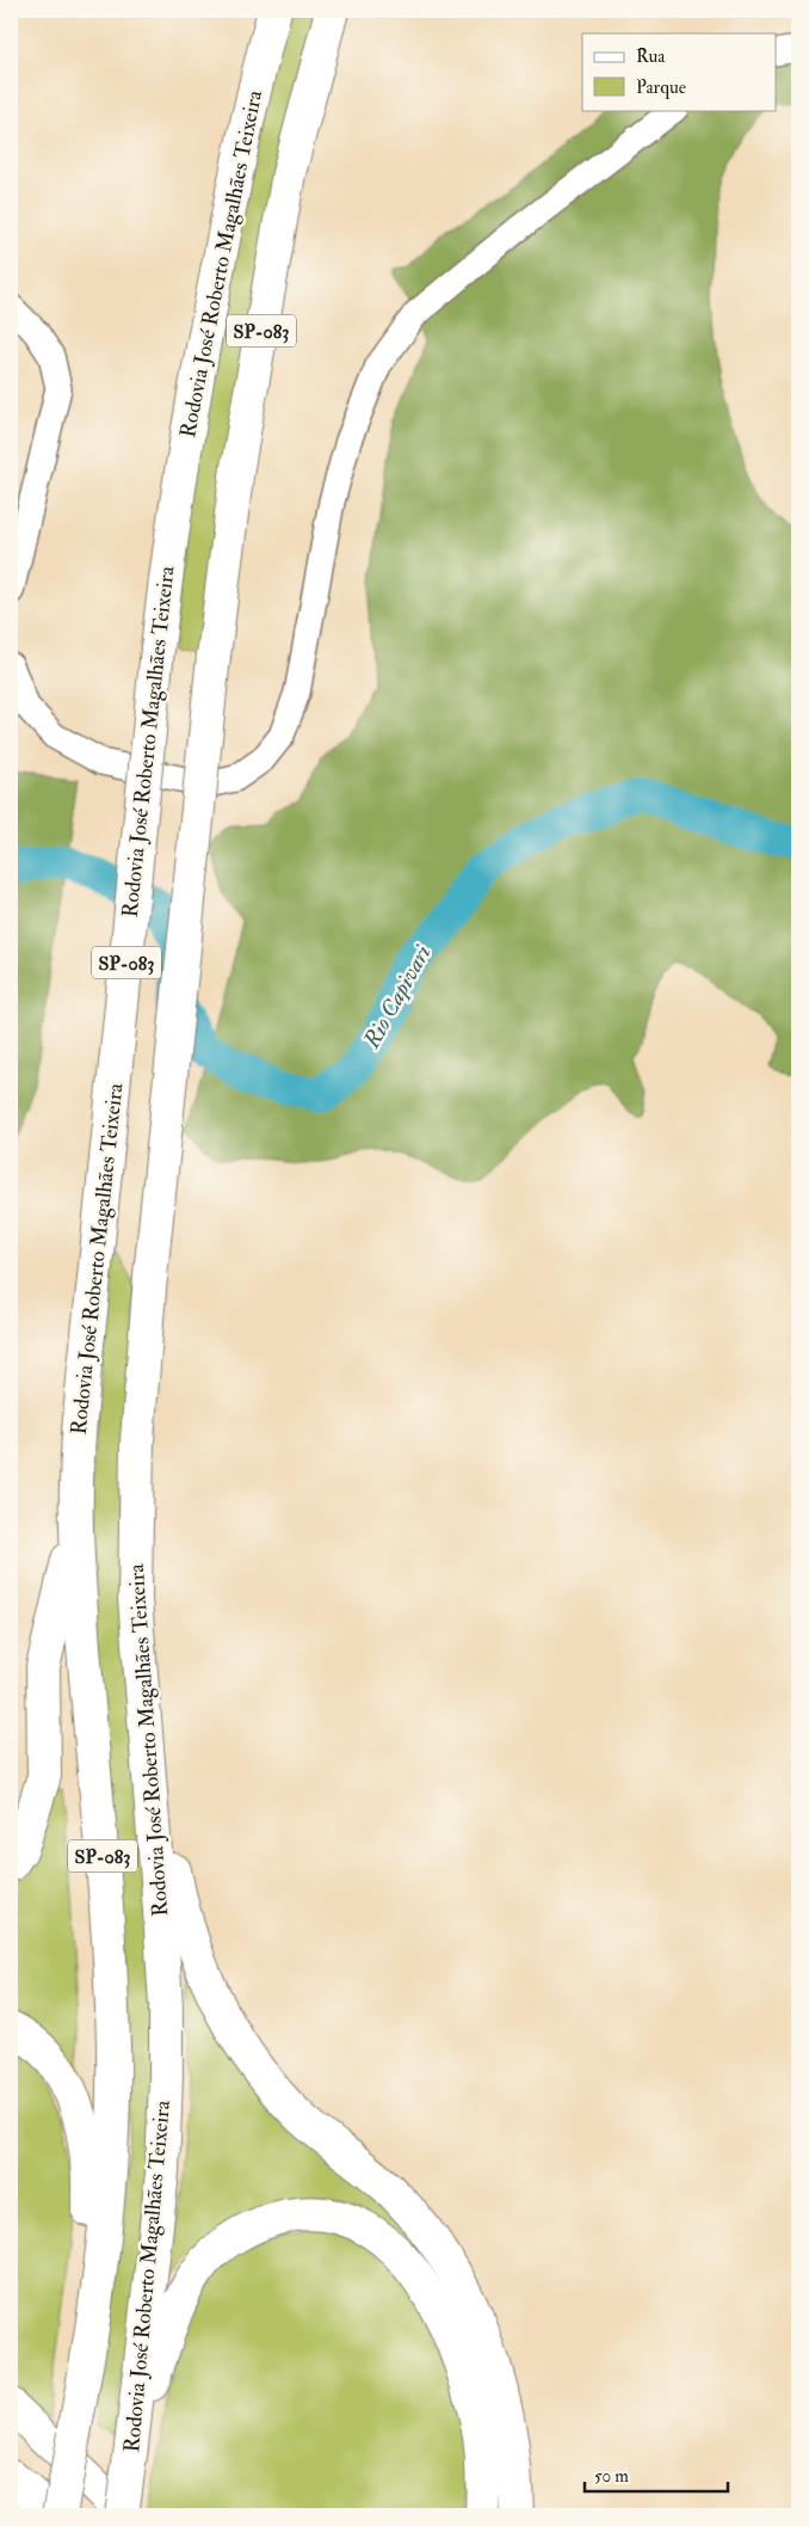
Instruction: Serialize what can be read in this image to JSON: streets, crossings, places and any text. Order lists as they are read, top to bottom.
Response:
{
  "streets": {
    "highway": ["Rodovia José Roberto Magalhães Teixeira", "SP-083"]
  },
  "water": ["Rio Capivari"],
  "legend": ["Rua", "Parque"],
  "scale_bar": "50 m"
}
